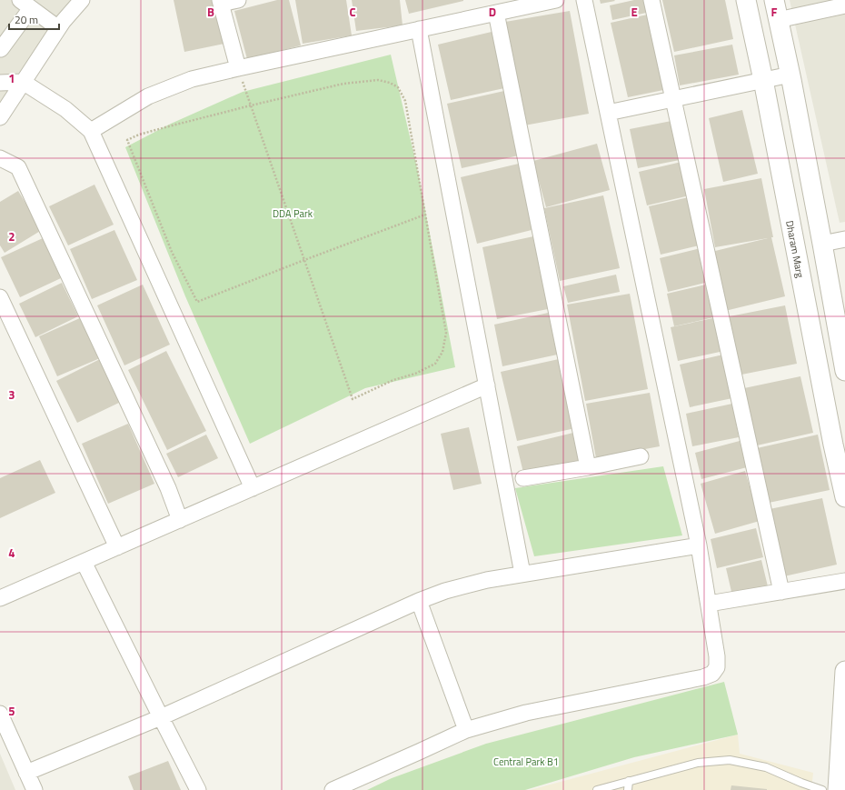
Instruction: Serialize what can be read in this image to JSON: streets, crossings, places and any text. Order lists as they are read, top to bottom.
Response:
{
  "streets": {
    "street": ["Dharam Marg"]
  },
  "parks": ["DDA Park", "Central Park B1"],
  "scale_bar": "20 m",
  "grid": {
    "columns": [
      "B",
      "C",
      "D",
      "E",
      "F"
    ],
    "rows": [
      "1",
      "2",
      "3",
      "4",
      "5"
    ]
  }
}
